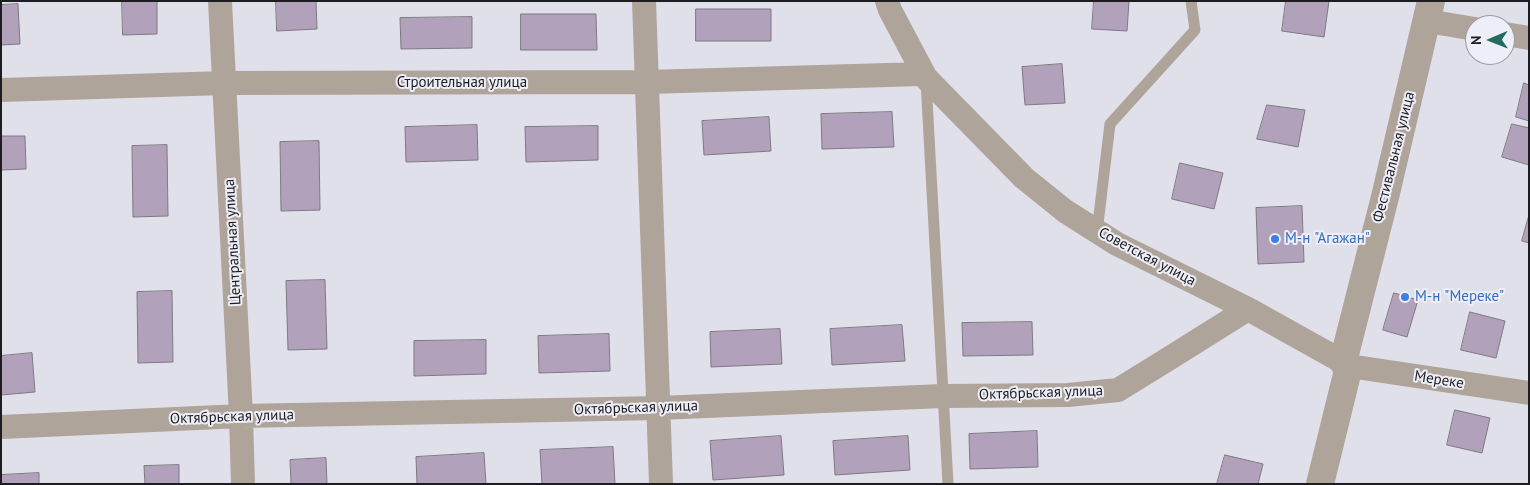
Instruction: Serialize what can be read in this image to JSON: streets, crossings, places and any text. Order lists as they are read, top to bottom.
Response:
{
  "streets": {
    "street": [
      "Строительная улица",
      "Фестивальная улица",
      "Центральная улица",
      "Советская улица",
      "Мереке",
      "Октябрьская улица"
    ]
  },
  "crossings": [
    ["Строительная улица", "Центральная улица"],
    ["Строительная улица", "Советская улица"],
    ["Фестивальная улица", "Советская улица"],
    ["Фестивальная улица", "Мереке"],
    ["Центральная улица", "Октябрьская улица"],
    ["Советская улица", "Мереке"],
    ["Советская улица", "Октябрьская улица"]
  ],
  "places": ["М-н \"Агажан\"", "М-н \"Мереке\""],
  "north": "left"
}
